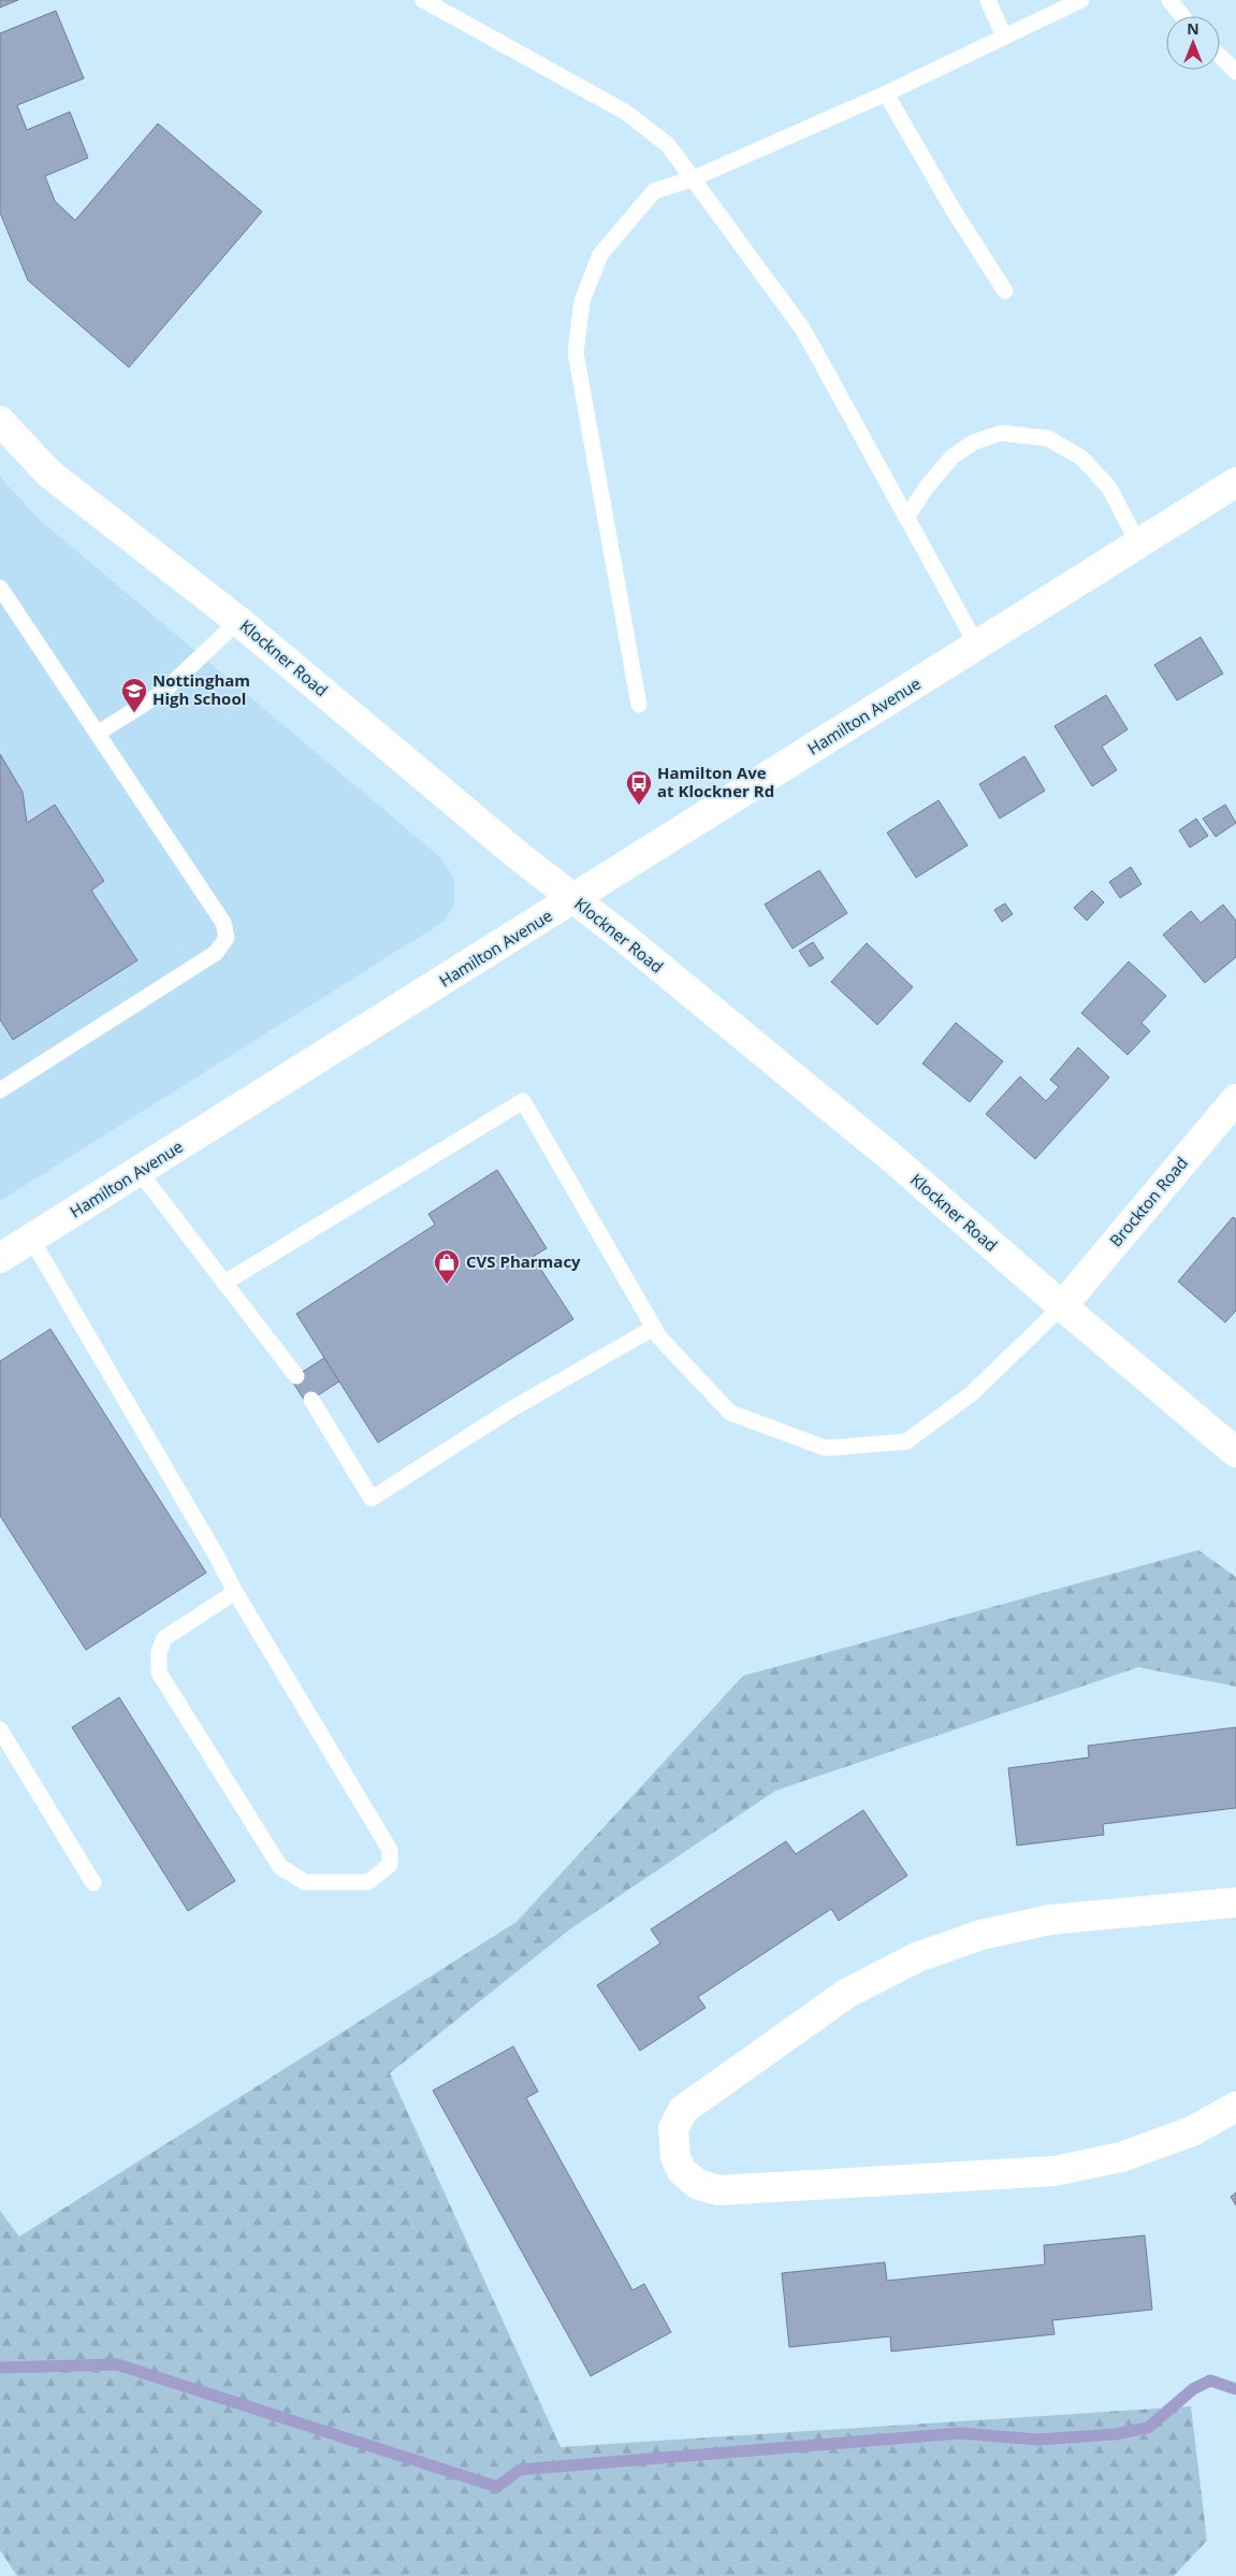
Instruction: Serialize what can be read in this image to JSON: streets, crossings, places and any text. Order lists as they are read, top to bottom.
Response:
{
  "streets": {
    "main road": ["Klockner Road", "Hamilton Avenue", "Brockton Road"]
  },
  "crossings": [
    ["Klockner Road", "Hamilton Avenue"],
    ["Klockner Road", "Brockton Road"]
  ],
  "places": {
    "school or university": ["Nottingham High School"],
    "bus stop": ["Hamilton Ave at Klockner Rd"],
    "shop": ["CVS Pharmacy"]
  },
  "north": "top"
}
